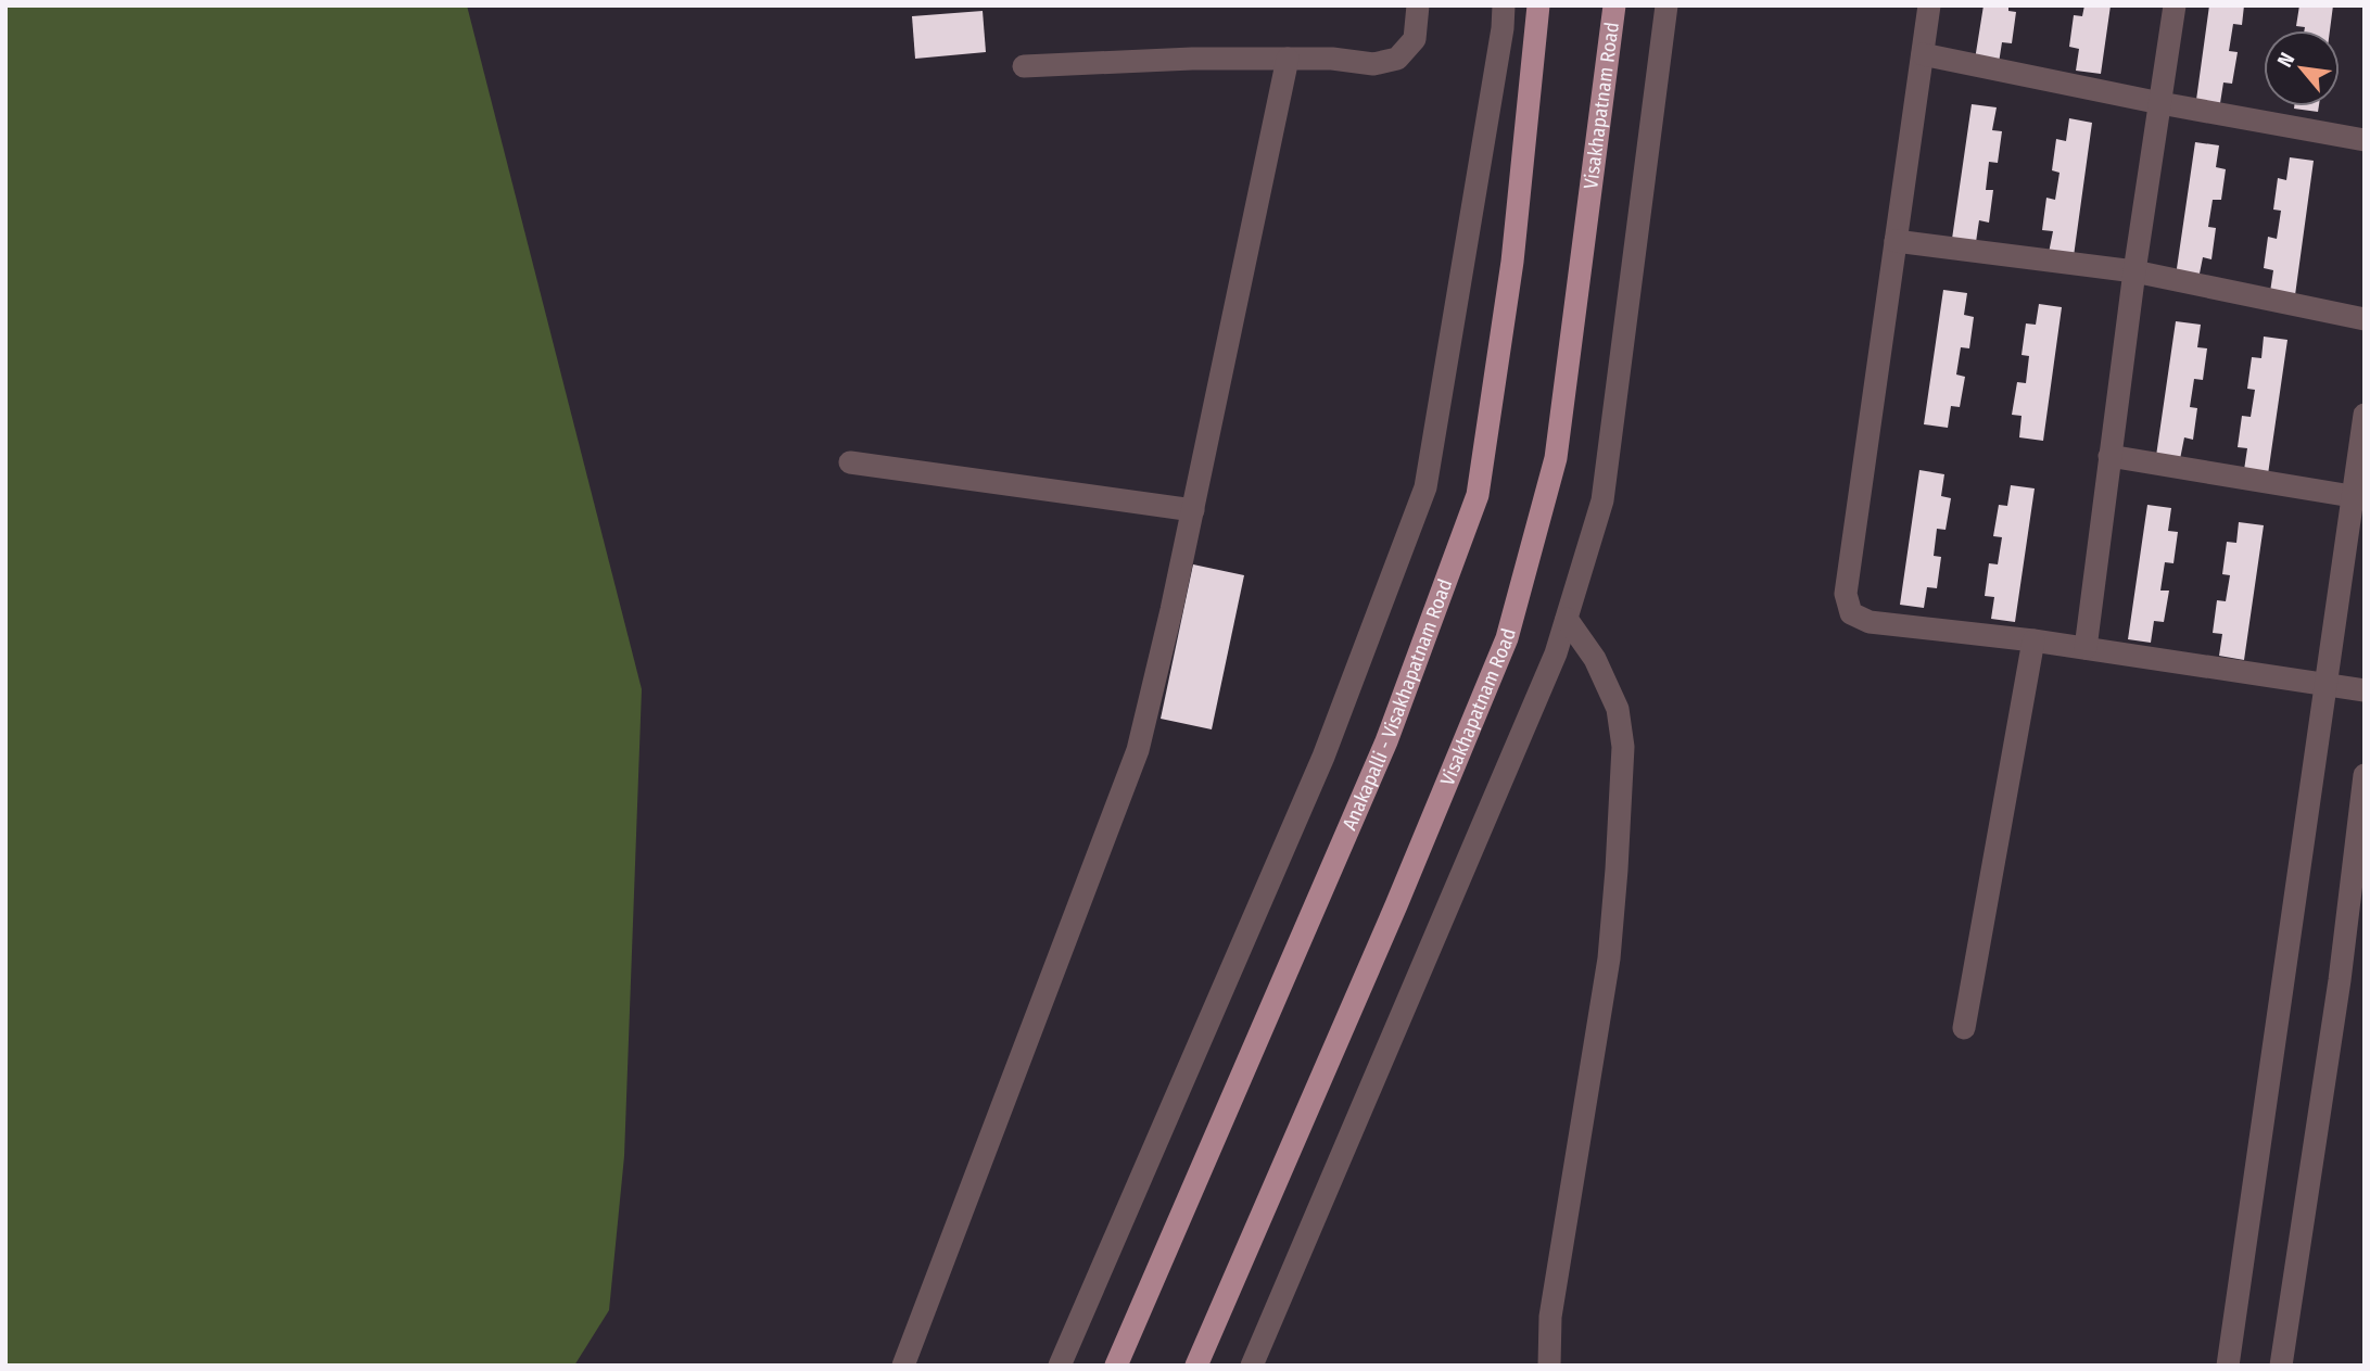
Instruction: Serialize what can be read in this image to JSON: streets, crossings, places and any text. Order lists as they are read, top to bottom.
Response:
{
  "streets": {
    "main road": ["Visakhapatnam Road", "Anakapalli - Visakhapatnam Road"]
  },
  "north": "top left"
}
